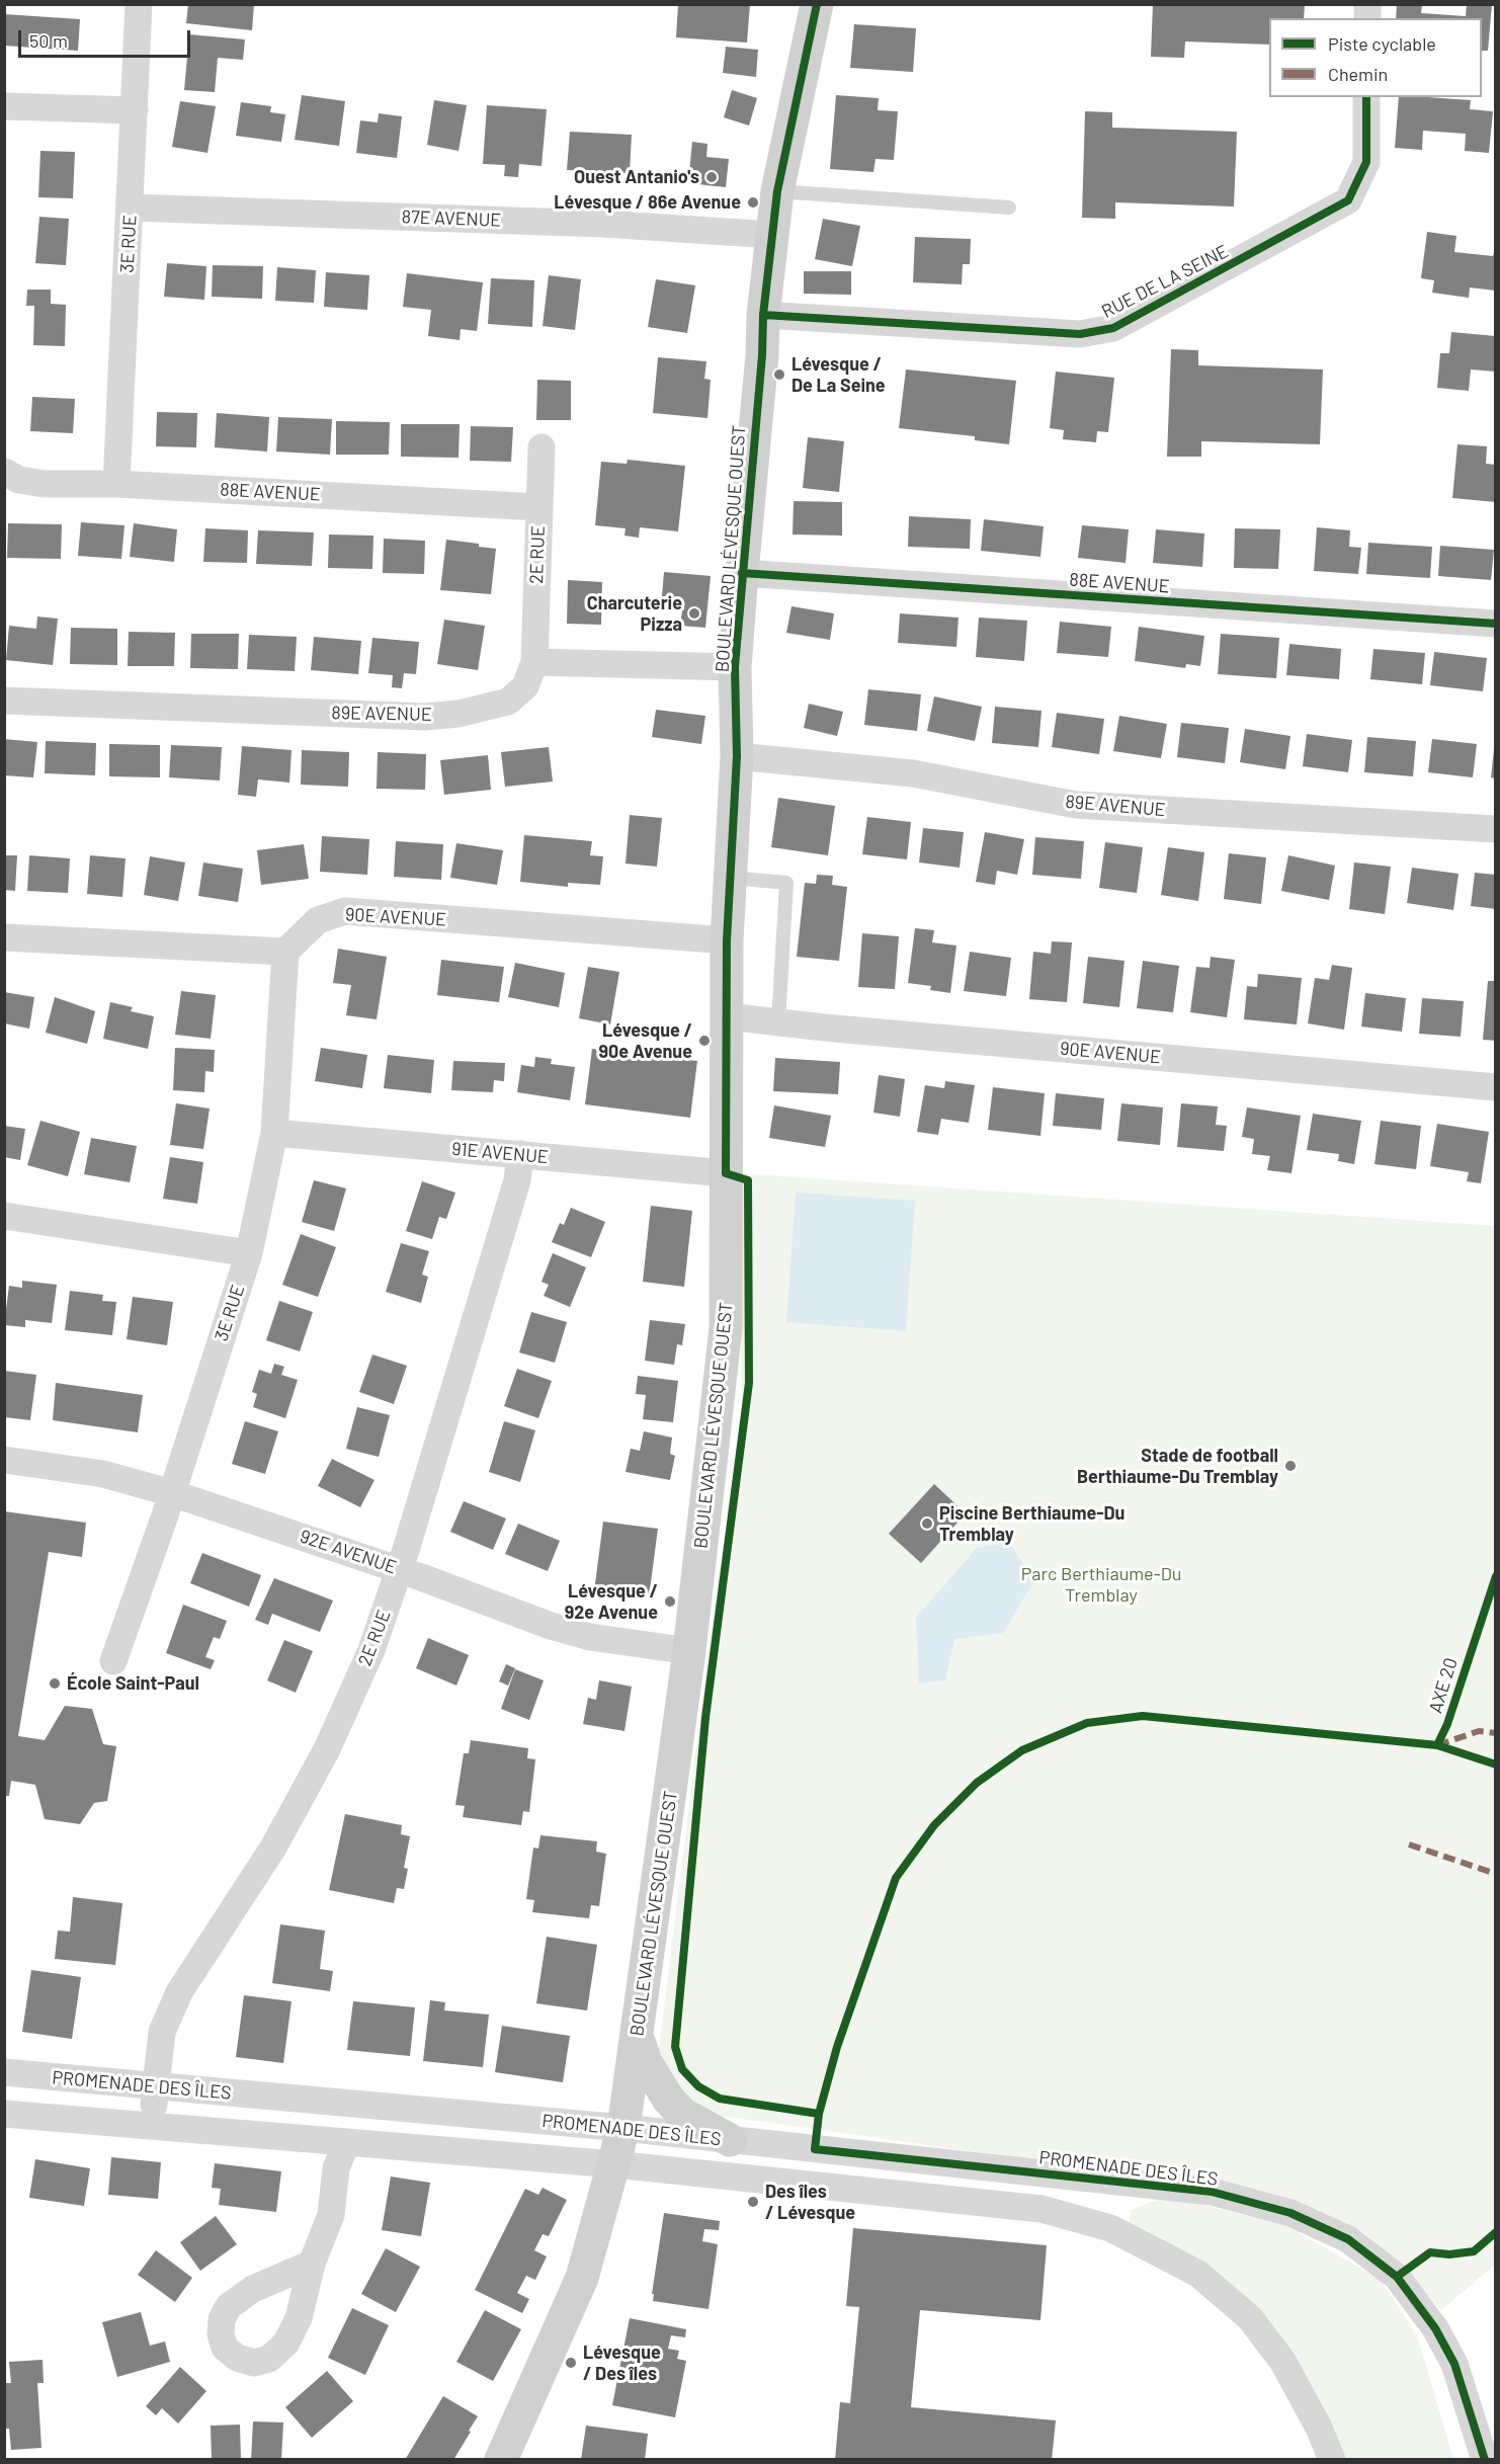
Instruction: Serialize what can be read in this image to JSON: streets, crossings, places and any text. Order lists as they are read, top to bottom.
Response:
{
  "streets": {
    "street": [
      "87E AVENUE",
      "3E RUE",
      "RUE DE LA SEINE",
      "88E AVENUE",
      "BOULEVARD LÉVESQUE OUEST",
      "2E RUE",
      "89E AVENUE",
      "90E AVENUE",
      "91E AVENUE",
      "92E AVENUE",
      "PROMENADE DES ÎLES"
    ],
    "cycle path": ["AXE 20"]
  },
  "crossings": [
    ["87E AVENUE", "3E RUE"],
    ["87E AVENUE", "BOULEVARD LÉVESQUE OUEST"],
    ["3E RUE", "88E AVENUE"],
    ["3E RUE", "90E AVENUE"],
    ["3E RUE", "91E AVENUE"],
    ["3E RUE", "92E AVENUE"],
    ["RUE DE LA SEINE", "BOULEVARD LÉVESQUE OUEST"],
    ["88E AVENUE", "BOULEVARD LÉVESQUE OUEST"],
    ["88E AVENUE", "2E RUE"],
    ["BOULEVARD LÉVESQUE OUEST", "89E AVENUE"],
    ["BOULEVARD LÉVESQUE OUEST", "90E AVENUE"],
    ["BOULEVARD LÉVESQUE OUEST", "91E AVENUE"],
    ["BOULEVARD LÉVESQUE OUEST", "92E AVENUE"],
    ["BOULEVARD LÉVESQUE OUEST", "PROMENADE DES ÎLES"],
    ["2E RUE", "89E AVENUE"],
    ["2E RUE", "91E AVENUE"],
    ["2E RUE", "92E AVENUE"],
    ["2E RUE", "PROMENADE DES ÎLES"]
  ],
  "parks": ["Parc Berthiaume-Du Tremblay"],
  "places": [
    "Ouest Antanio's",
    "Lévesque / 86e Avenue",
    "Lévesque / De La Seine",
    "Charcuterie Pizza",
    "Lévesque / 90e Avenue",
    "Stade de football Berthiaume-Du Tremblay",
    "Piscine Berthiaume-Du Tremblay",
    "Lévesque / 92e Avenue",
    "École Saint-Paul",
    "Des îles / Lévesque",
    "Lévesque / Des îles"
  ],
  "legend": ["Piste cyclable", "Chemin"],
  "scale_bar": "50 m"
}
